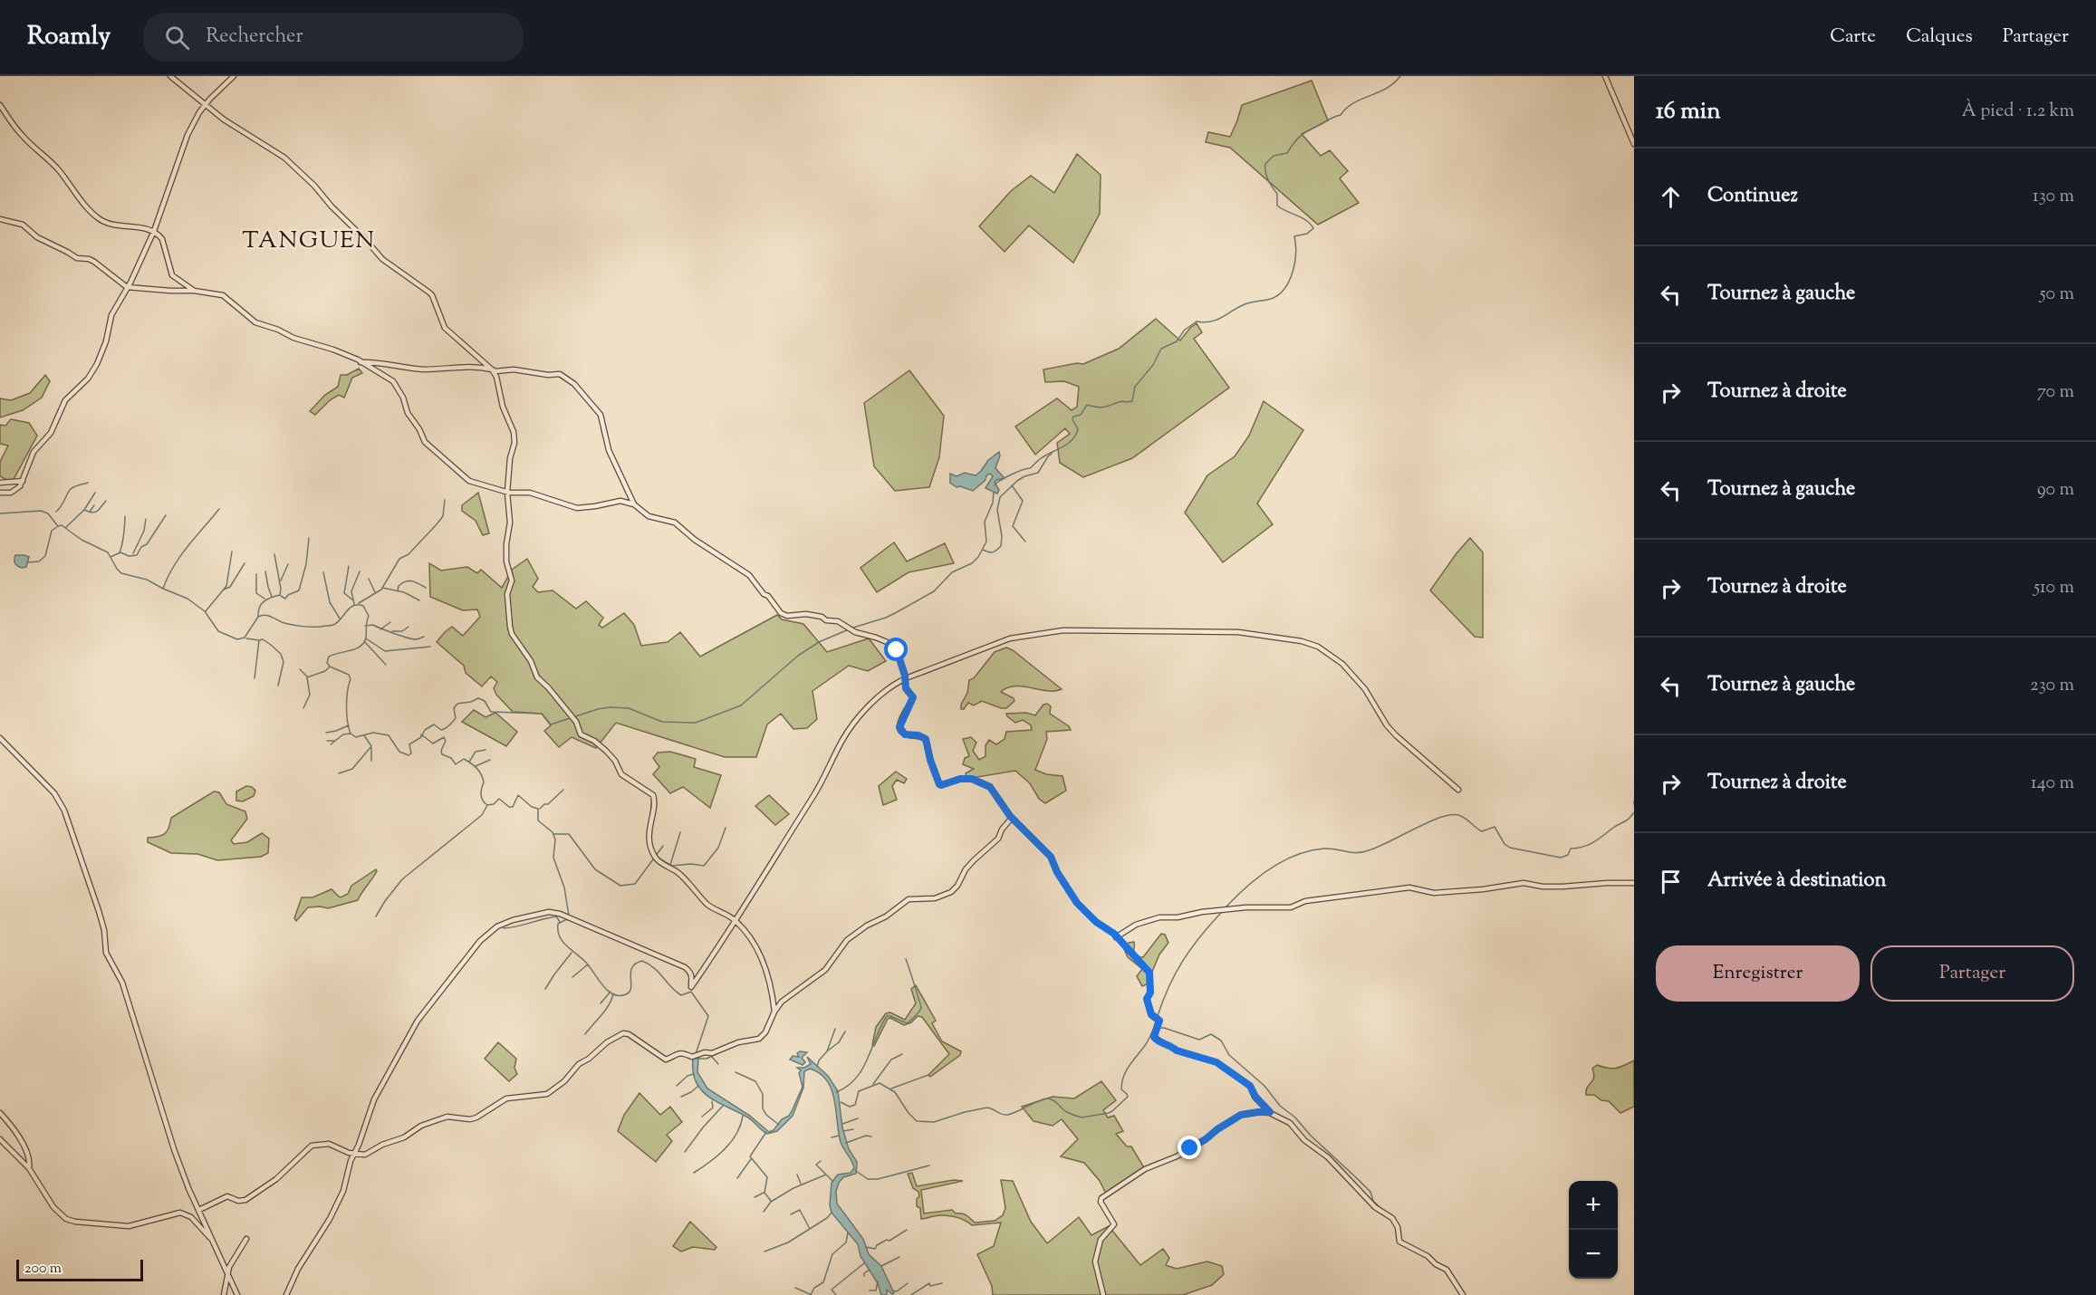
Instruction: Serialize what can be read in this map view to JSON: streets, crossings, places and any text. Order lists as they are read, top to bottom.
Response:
{
  "districts": ["TANGUEN"],
  "scale_bar": "200 m",
  "page": {
    "header": "Roamly",
    "search": "Rechercher",
    "nav": ["Carte", "Calques", "Partager"],
    "heading": ["16 min", "À pied · 1.2 km"],
    "list": [
      ["Continuez", "130 m"],
      ["Tournez à gauche", "50 m"],
      ["Tournez à droite", "70 m"],
      ["Tournez à gauche", "90 m"],
      ["Tournez à droite", "510 m"],
      ["Tournez à gauche", "230 m"],
      ["Tournez à droite", "140 m"],
      "Arrivée à destination"
    ],
    "buttons": ["Enregistrer", "Partager"],
    "map_buttons": ["+", "−"],
    "scale": "200 m"
  }
}
